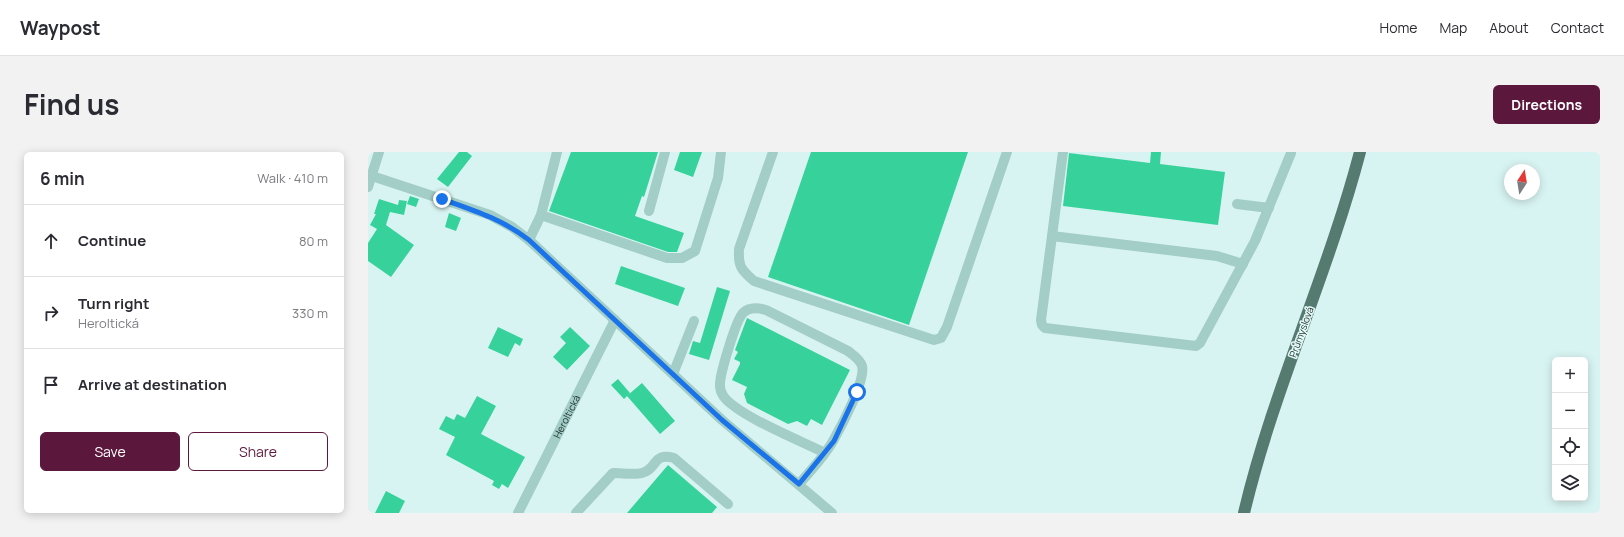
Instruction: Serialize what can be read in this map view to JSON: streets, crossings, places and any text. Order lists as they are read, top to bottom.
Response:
{
  "streets": {
    "main road": ["Průmyslová"],
    "street": ["Heroltická"]
  },
  "north": "top",
  "page": {
    "header": "Waypost",
    "nav": [
      "Home",
      "Map",
      "About",
      "Contact"
    ],
    "title": "Find us",
    "buttons": [
      "Directions",
      ["Save", "Share"]
    ],
    "heading": ["6 min", "Walk · 410 m"],
    "list": [
      ["Continue", "80 m"],
      ["Turn right", "Heroltická", "330 m"],
      "Arrive at destination"
    ],
    "map_buttons": ["+", "−"]
  }
}
